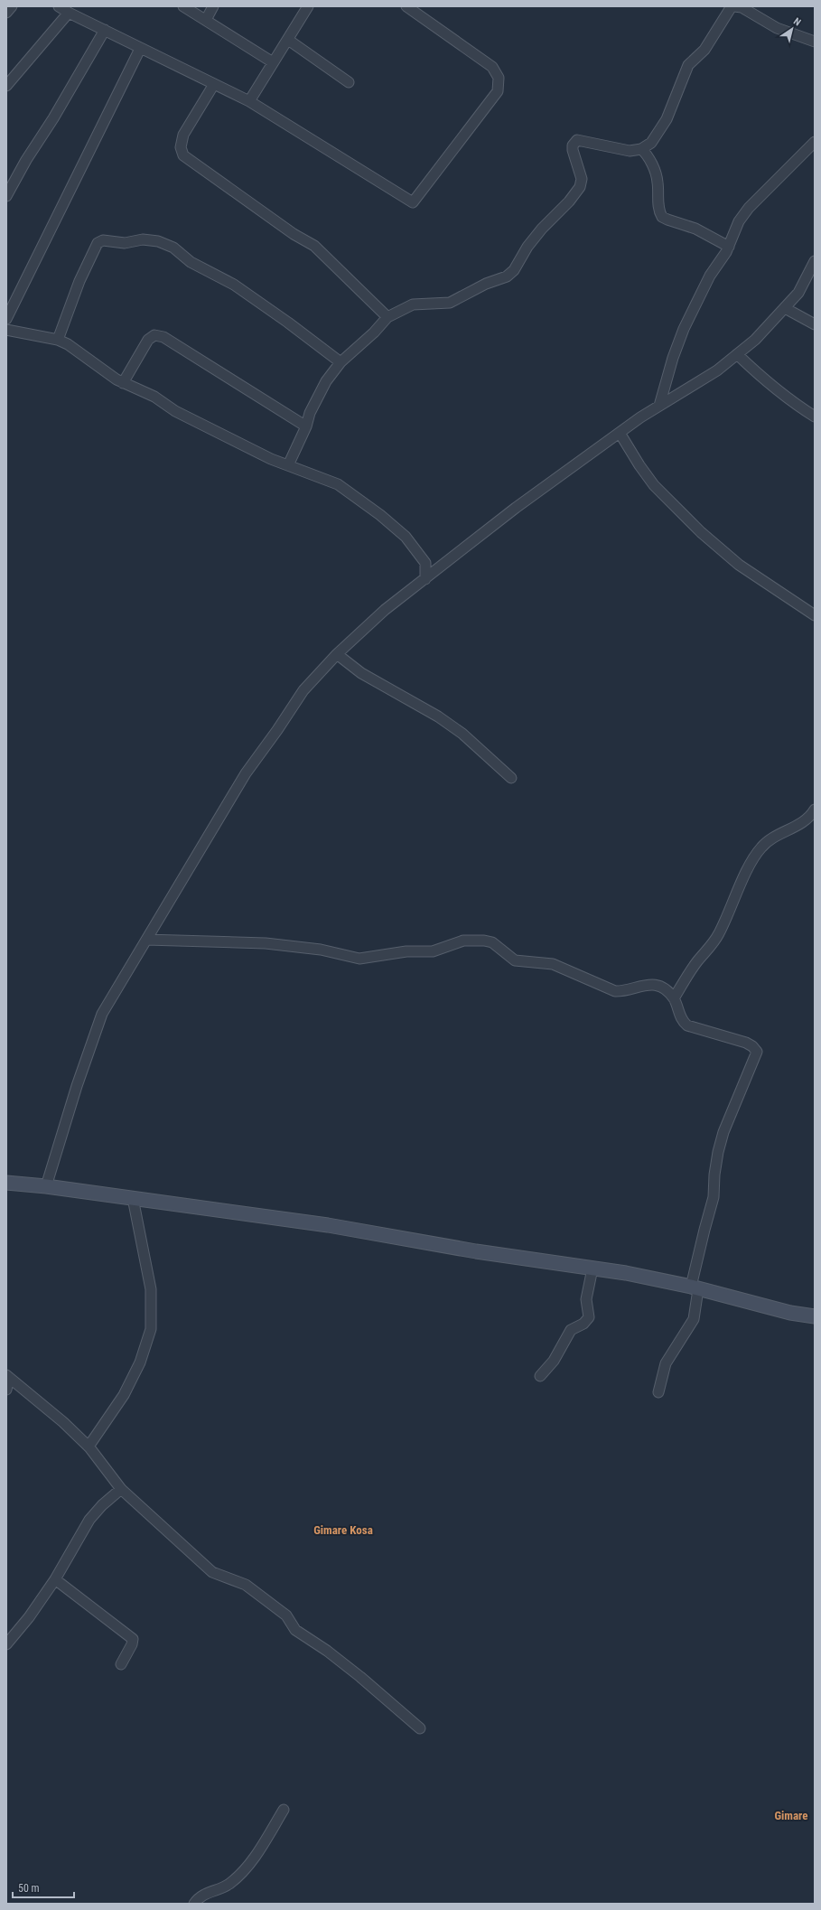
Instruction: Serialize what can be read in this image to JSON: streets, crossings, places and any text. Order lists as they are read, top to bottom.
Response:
{
  "districts": ["Gimare Kosa", "Gimare"],
  "scale_bar": "50 m",
  "north": "top right"
}
